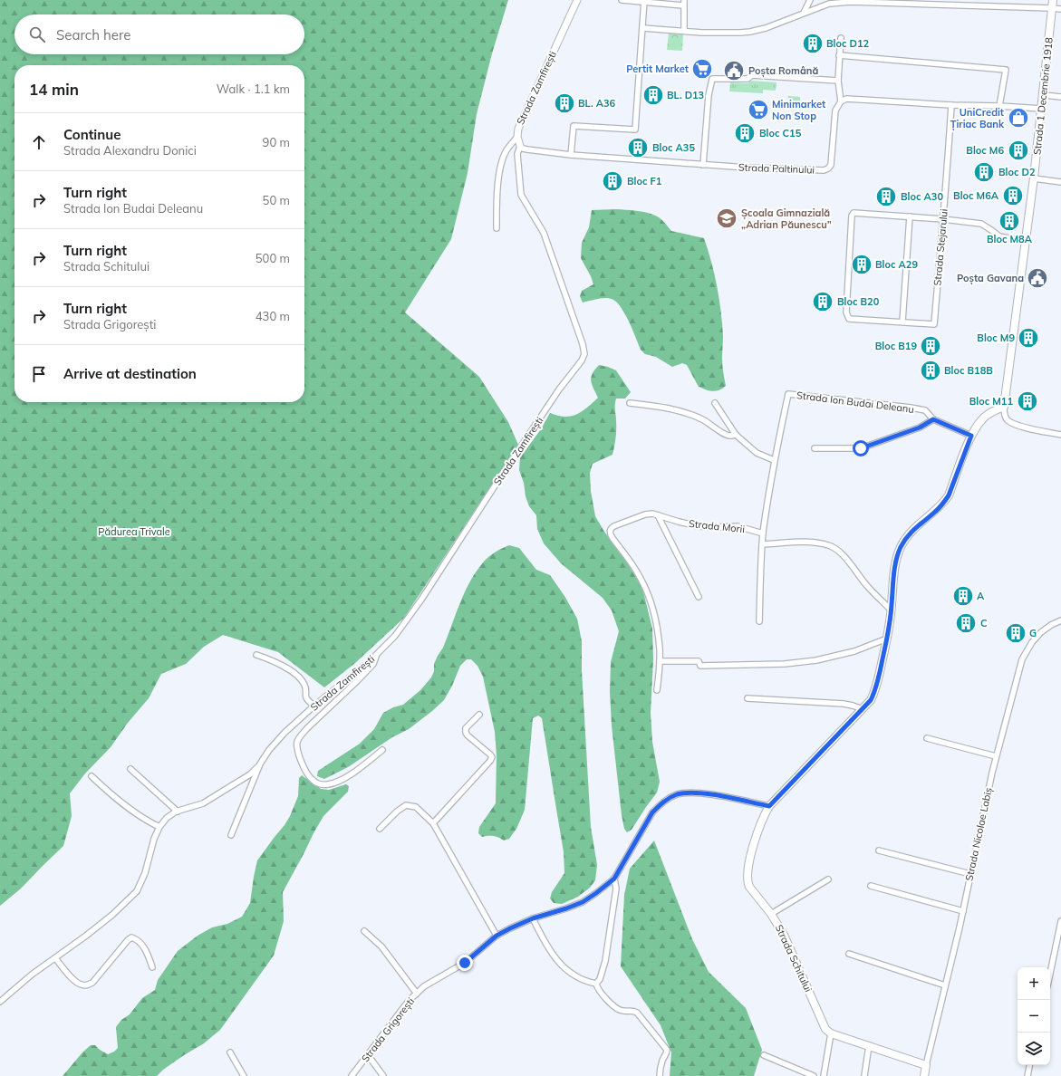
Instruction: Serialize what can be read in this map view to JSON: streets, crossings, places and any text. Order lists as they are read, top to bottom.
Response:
{
  "streets": {
    "main road": ["Strada 1 Decembrie 1918", "Strada Schitului"],
    "street": [
      "Strada Zamfirești",
      "Strada Paltinului",
      "Strada Stejarului",
      "Strada Ion Budai Deleanu",
      "Strada Morii",
      "Strada Nicolae Labiș",
      "Strada Grigorești"
    ]
  },
  "crossings": [
    ["Strada Zamfirești", "Strada Paltinului"],
    ["Strada 1 Decembrie 1918", "Strada Schitului"],
    ["Strada Ion Budai Deleanu", "Strada Morii"],
    ["Strada Ion Budai Deleanu", "Strada Schitului"],
    ["Strada Schitului", "Strada Grigorești"]
  ],
  "parks": ["Pădurea Trivale"],
  "places": {
    "building": [
      "Bloc D12",
      "BL. D13",
      "BL. A36",
      "Bloc C15",
      "Bloc A35",
      "Bloc M6",
      "Bloc D2",
      "Bloc F1",
      "Bloc M6A",
      "Bloc A30",
      "Bloc M8A",
      "Bloc A29",
      "Bloc B20",
      "Bloc M9",
      "Bloc B19",
      "Bloc B18B",
      "Bloc M11",
      "A",
      "C",
      "G"
    ],
    "supermarket": ["Pertit Market", "Minimarket Non Stop"],
    "public building": ["Poșta Română", "Poșta Gavana"],
    "shop": ["UniCredit Țiriac Bank"],
    "school or university": ["Școala Gimnazială „Adrian Păunescu”"]
  },
  "page": {
    "search": "Search here",
    "heading": ["14 min", "Walk · 1.1 km"],
    "list": [
      ["Continue", "Strada Alexandru Donici", "90 m"],
      ["Turn right", "Strada Ion Budai Deleanu", "50 m"],
      ["Turn right", "Strada Schitului", "500 m"],
      ["Turn right", "Strada Grigorești", "430 m"],
      "Arrive at destination"
    ],
    "map_buttons": ["+", "−"]
  }
}
